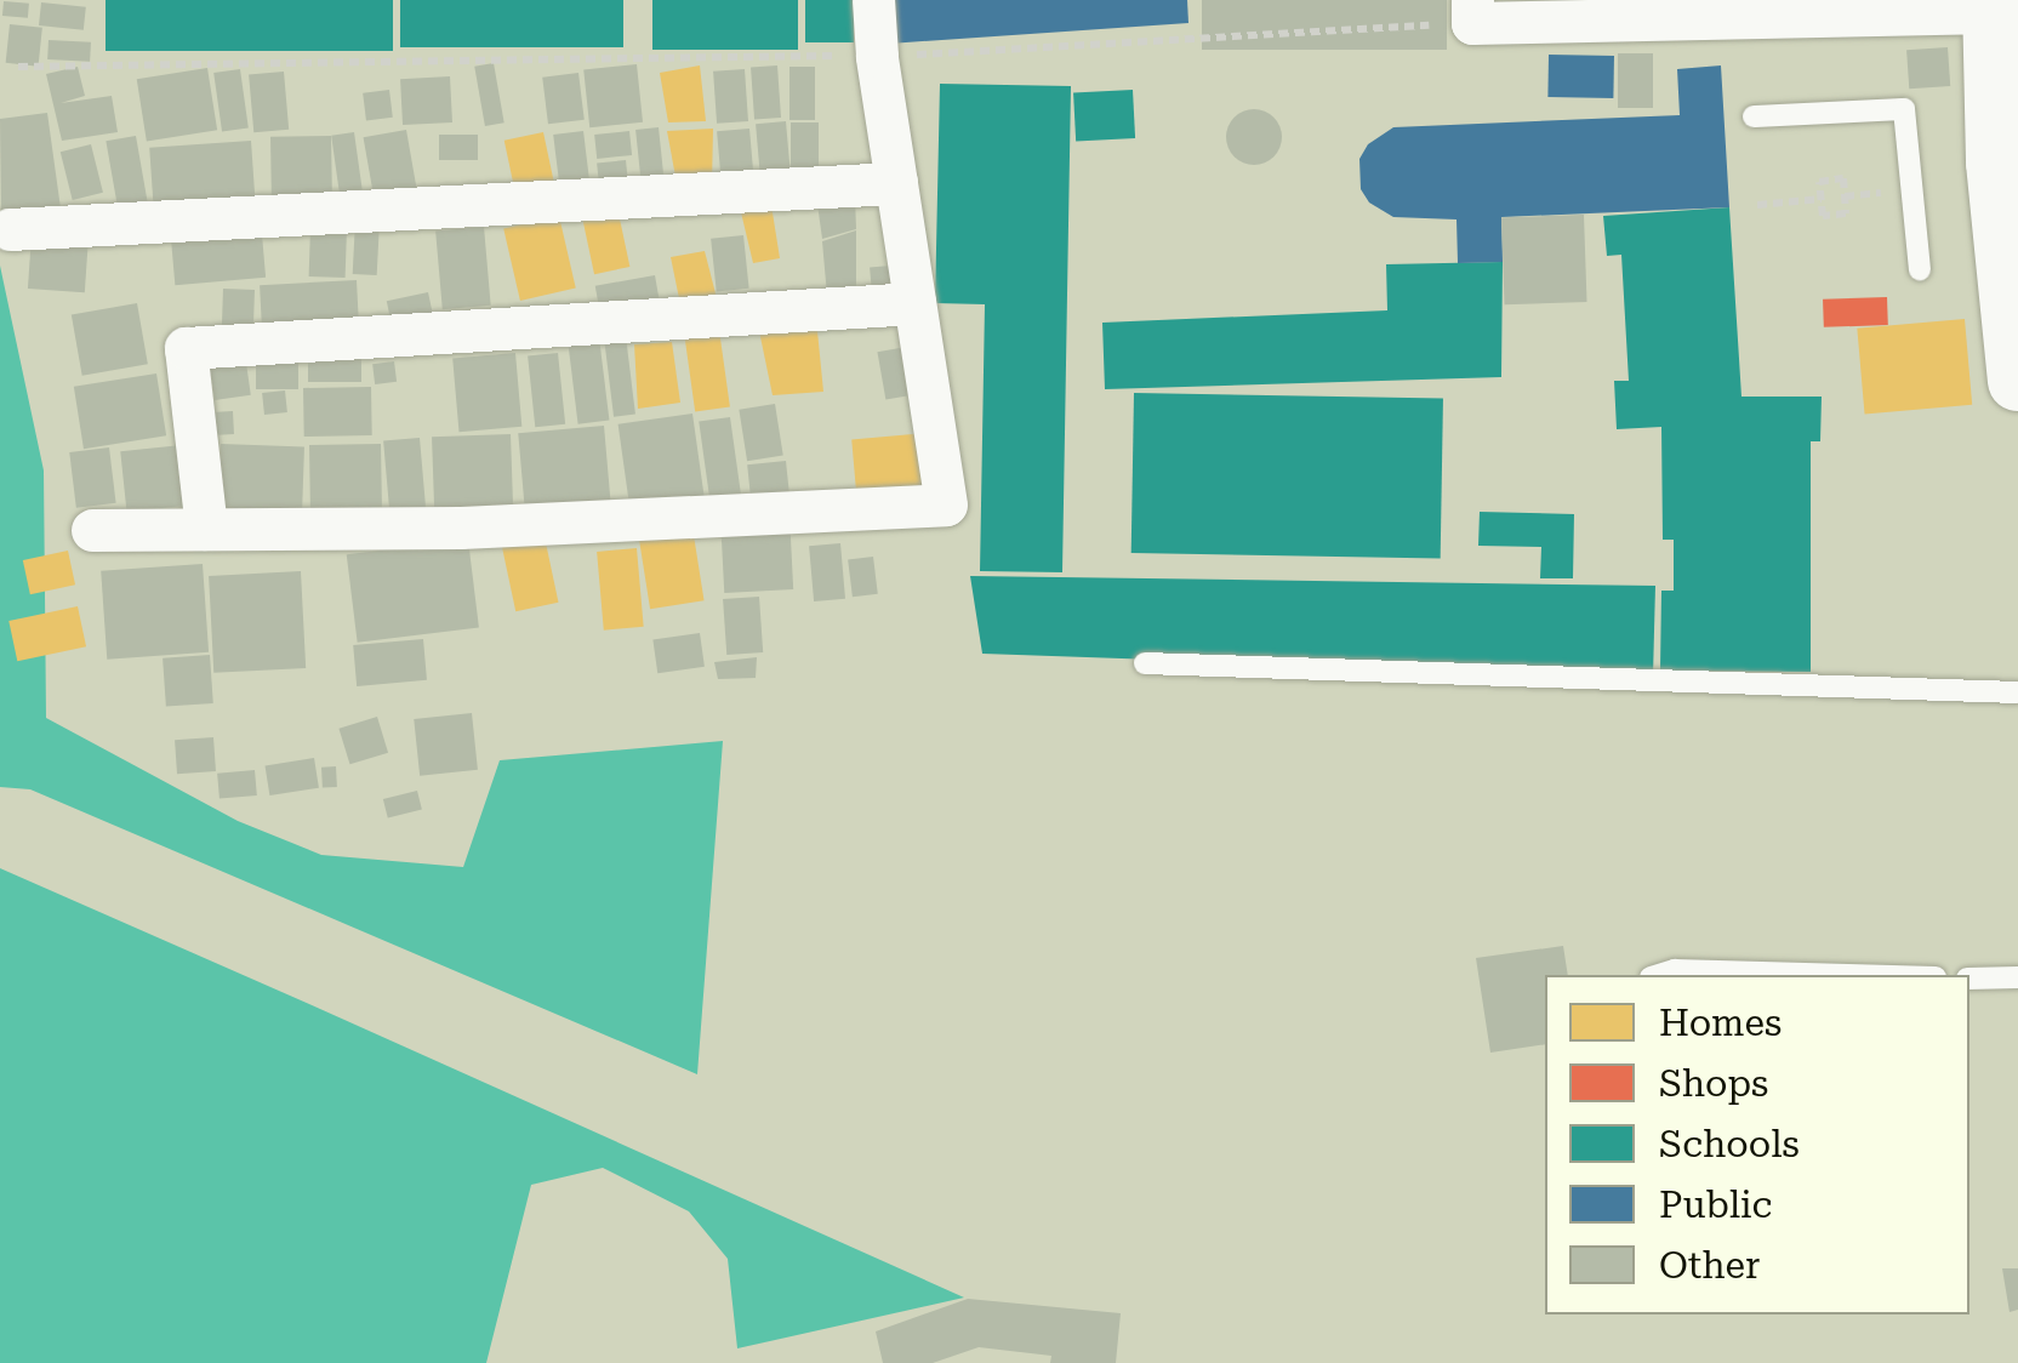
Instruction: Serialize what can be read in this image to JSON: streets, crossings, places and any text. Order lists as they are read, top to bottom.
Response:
{
  "legend": [
    "Homes",
    "Shops",
    "Schools",
    "Public",
    "Other"
  ]
}
